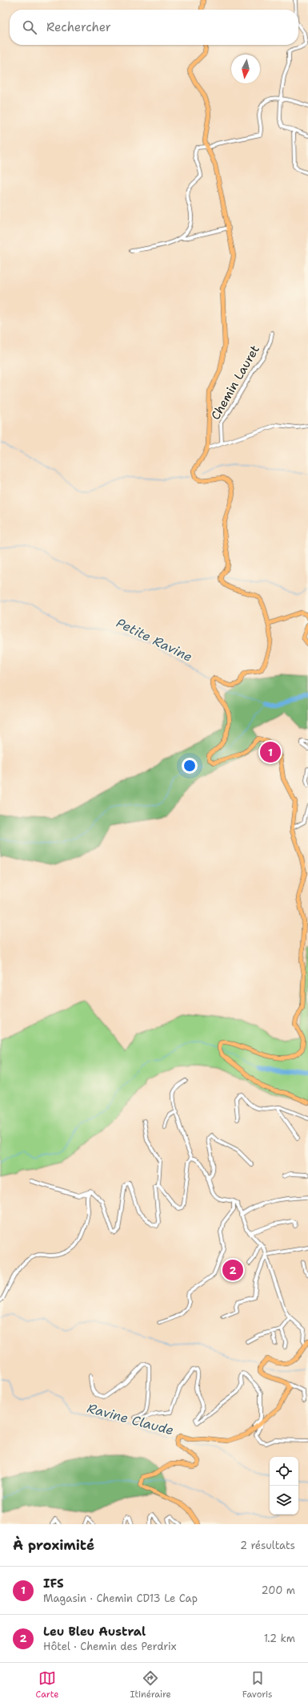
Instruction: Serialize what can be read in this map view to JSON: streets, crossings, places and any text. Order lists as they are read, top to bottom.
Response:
{
  "streets": {
    "street": ["Chemin Lauret"]
  },
  "water": ["Petite Ravine", "Ravine Claude"],
  "north": "bottom",
  "page": {
    "search": "Rechercher",
    "pins": ["1", "2"],
    "heading": ["À proximité", "2 résultats"],
    "list": [
      {
        "mark": "1",
        "name": "IFS",
        "note": "Magasin · Chemin CD13 Le Cap",
        "value": "200 m"
      },
      {
        "mark": "2",
        "name": "Leu Bleu Austral",
        "note": "Hôtel · Chemin des Perdrix",
        "value": "1.2 km"
      }
    ],
    "nav": ["Carte", "Itinéraire", "Favoris"]
  }
}
